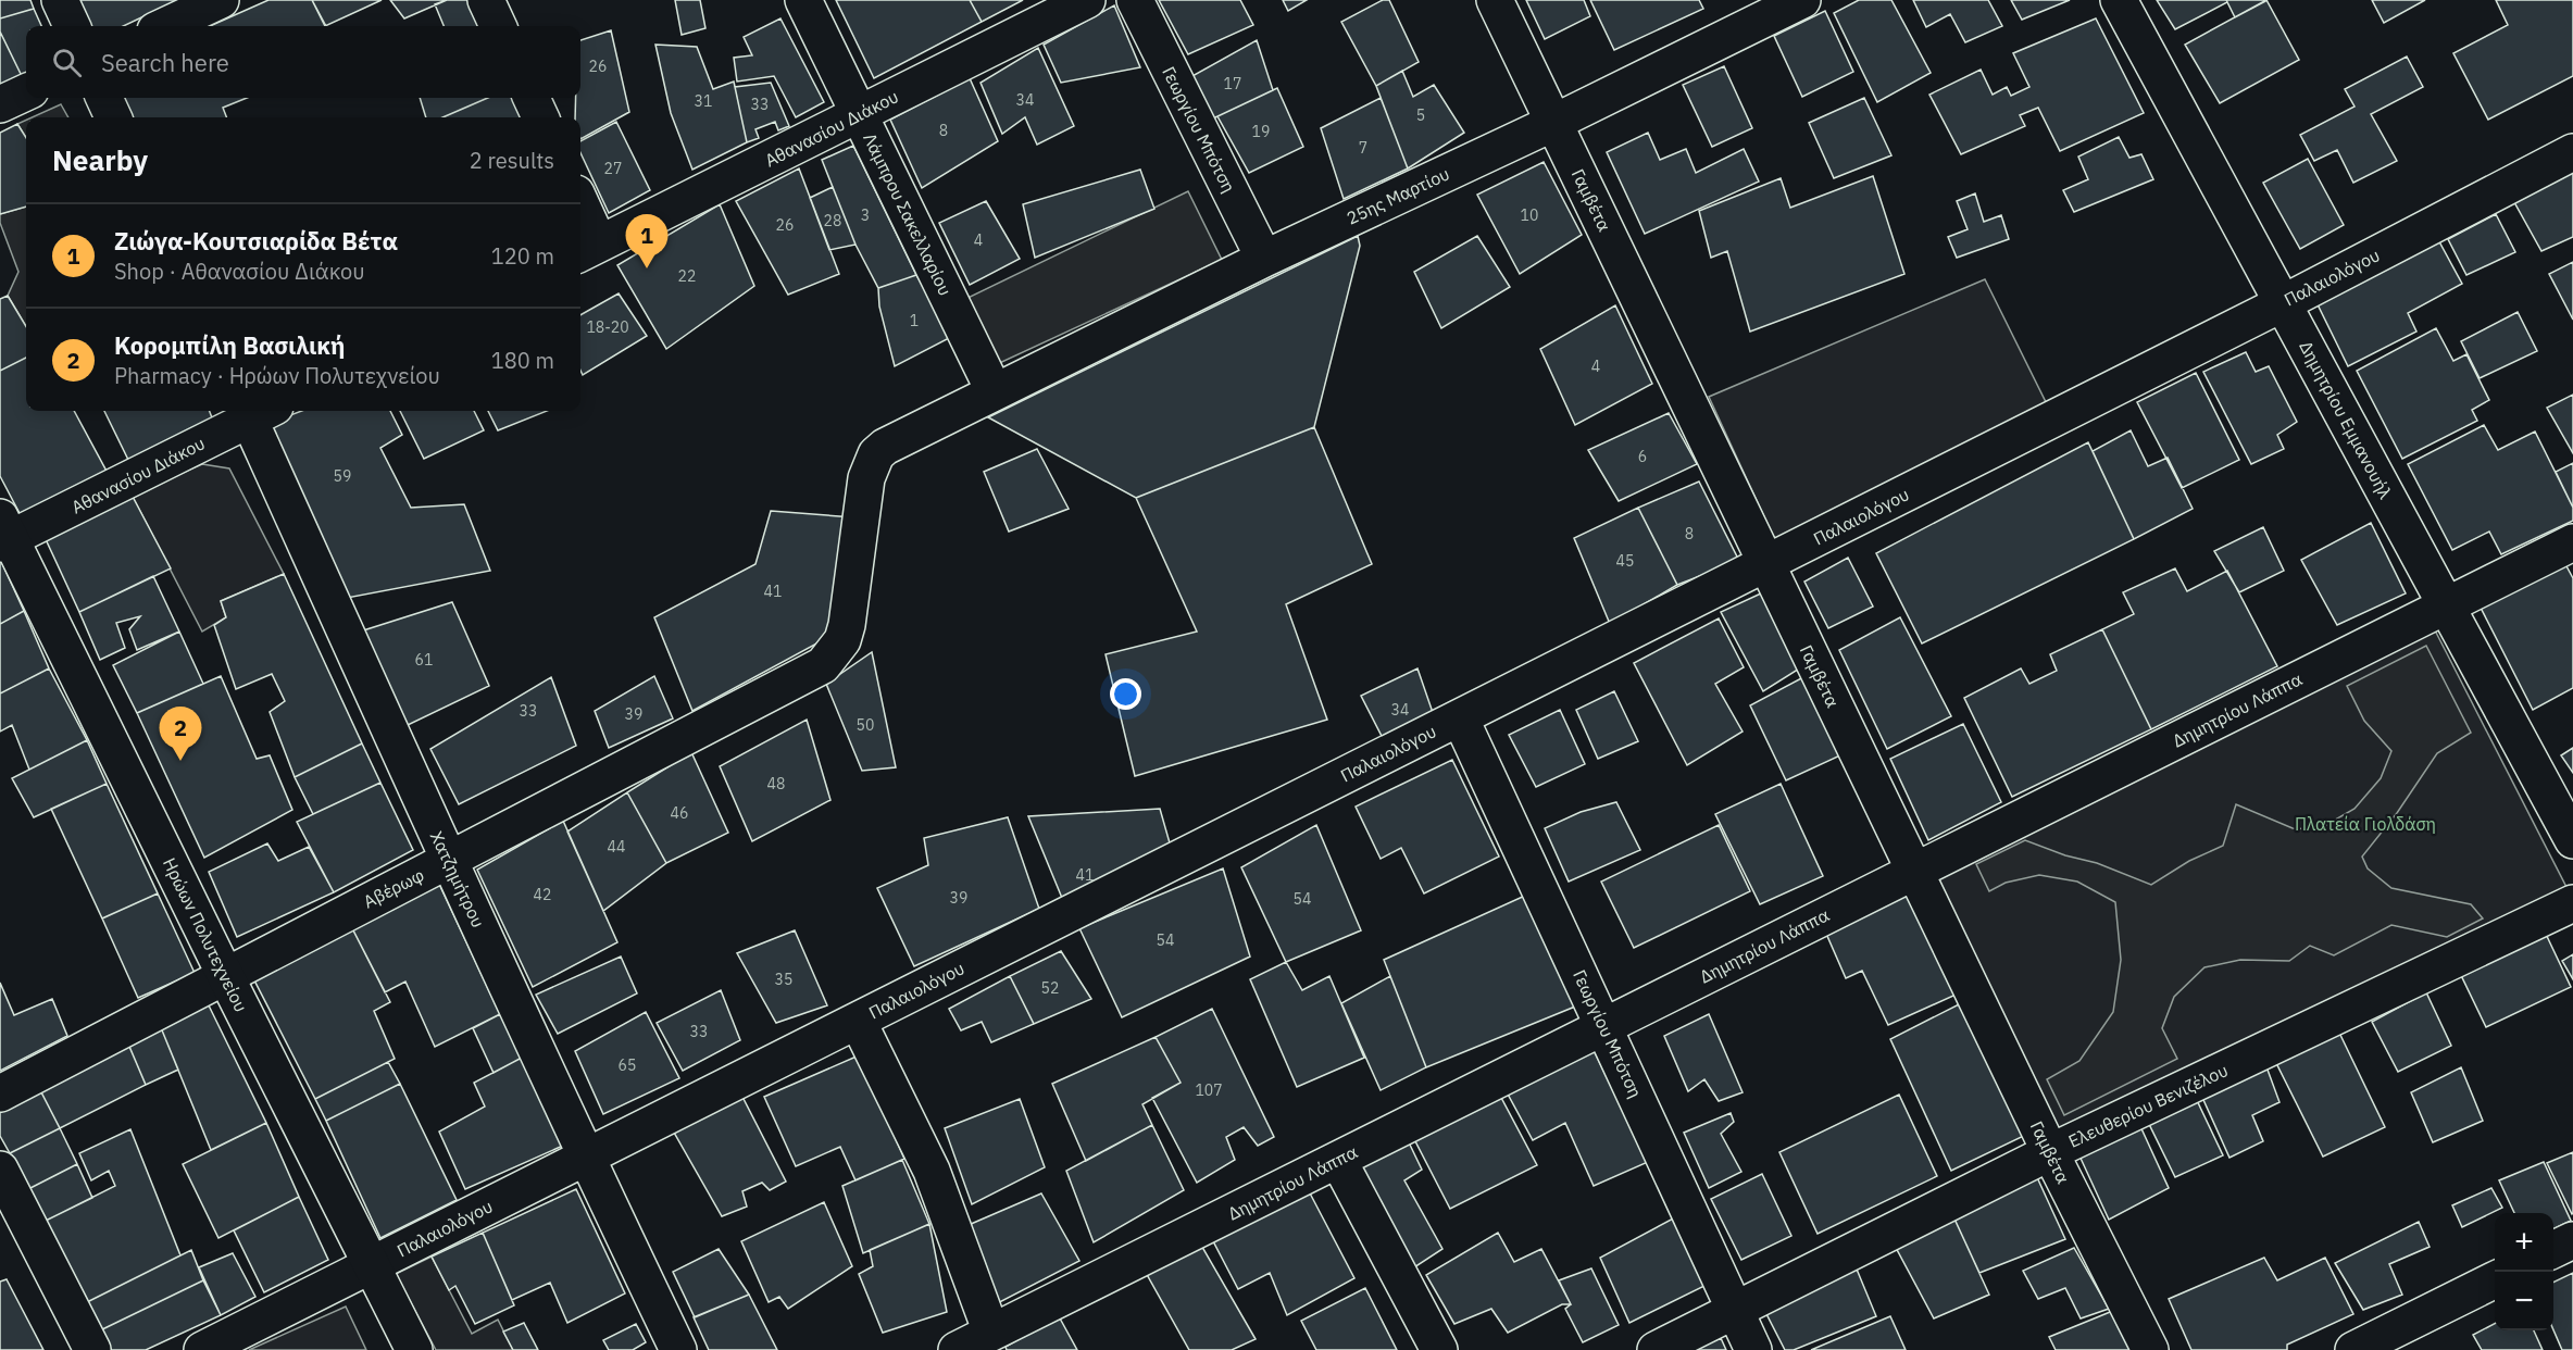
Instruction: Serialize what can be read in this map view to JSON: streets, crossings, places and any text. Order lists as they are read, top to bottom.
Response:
{
  "streets": {
    "street": [
      "Αθανασίου Διάκου",
      "Γεωργίου Μπότση",
      "25ης Μαρτίου",
      "Γαμβέτα",
      "Λάμπρου Σακελλαρίου",
      "Παλαιολόγου",
      "Δημητρίου Εμμανουήλ",
      "Δημητρίου Λάππα",
      "Χατζημήτρου",
      "Αβέρωφ",
      "Ηρώων Πολυτεχνείου",
      "Ελευθερίου Βενιζέλου"
    ]
  },
  "crossings": [
    ["Αθανασίου Διάκου", "Λάμπρου Σακελλαρίου"],
    ["Αθανασίου Διάκου", "Χατζημήτρου"],
    ["Αθανασίου Διάκου", "Ηρώων Πολυτεχνείου"],
    ["Γεωργίου Μπότση", "25ης Μαρτίου"],
    ["Γεωργίου Μπότση", "Παλαιολόγου"],
    ["Γεωργίου Μπότση", "Δημητρίου Λάππα"],
    ["Γεωργίου Μπότση", "Ελευθερίου Βενιζέλου"],
    ["25ης Μαρτίου", "Γαμβέτα"],
    ["25ης Μαρτίου", "Λάμπρου Σακελλαρίου"],
    ["25ης Μαρτίου", "Αβέρωφ"],
    ["Γαμβέτα", "Παλαιολόγου"],
    ["Γαμβέτα", "Δημητρίου Λάππα"],
    ["Γαμβέτα", "Ελευθερίου Βενιζέλου"],
    ["Παλαιολόγου", "Δημητρίου Εμμανουήλ"],
    ["Παλαιολόγου", "Χατζημήτρου"],
    ["Παλαιολόγου", "Ηρώων Πολυτεχνείου"],
    ["Δημητρίου Εμμανουήλ", "Δημητρίου Λάππα"],
    ["Χατζημήτρου", "Αβέρωφ"],
    ["Αβέρωφ", "Ηρώων Πολυτεχνείου"]
  ],
  "parks": ["Πλατεία Γιολδάση"],
  "house_numbers": [
    "26",
    "17",
    "34",
    "31",
    "33",
    "5",
    "8",
    "19",
    "7",
    "27",
    "3",
    "10",
    "28",
    "26",
    "4",
    "22",
    "1",
    "18-20",
    "4",
    "6",
    "59",
    "8",
    "45",
    "41",
    "61",
    "34",
    "33",
    "39",
    "50",
    "48",
    "46",
    "44",
    "41",
    "42",
    "39",
    "54",
    "54",
    "35",
    "52",
    "33",
    "65",
    "107"
  ],
  "page": {
    "search": "Search here",
    "heading": ["Nearby", "2 results"],
    "list": [
      {
        "mark": "1",
        "name": "Ζιώγα-Κουτσιαρίδα Βέτα",
        "note": "Shop · Αθανασίου Διάκου",
        "value": "120 m"
      },
      {
        "mark": "2",
        "name": "Κορομπίλη Βασιλική",
        "note": "Pharmacy · Ηρώων Πολυτεχνείου",
        "value": "180 m"
      }
    ],
    "pins": ["1", "2"],
    "map_buttons": ["+", "−"]
  }
}
